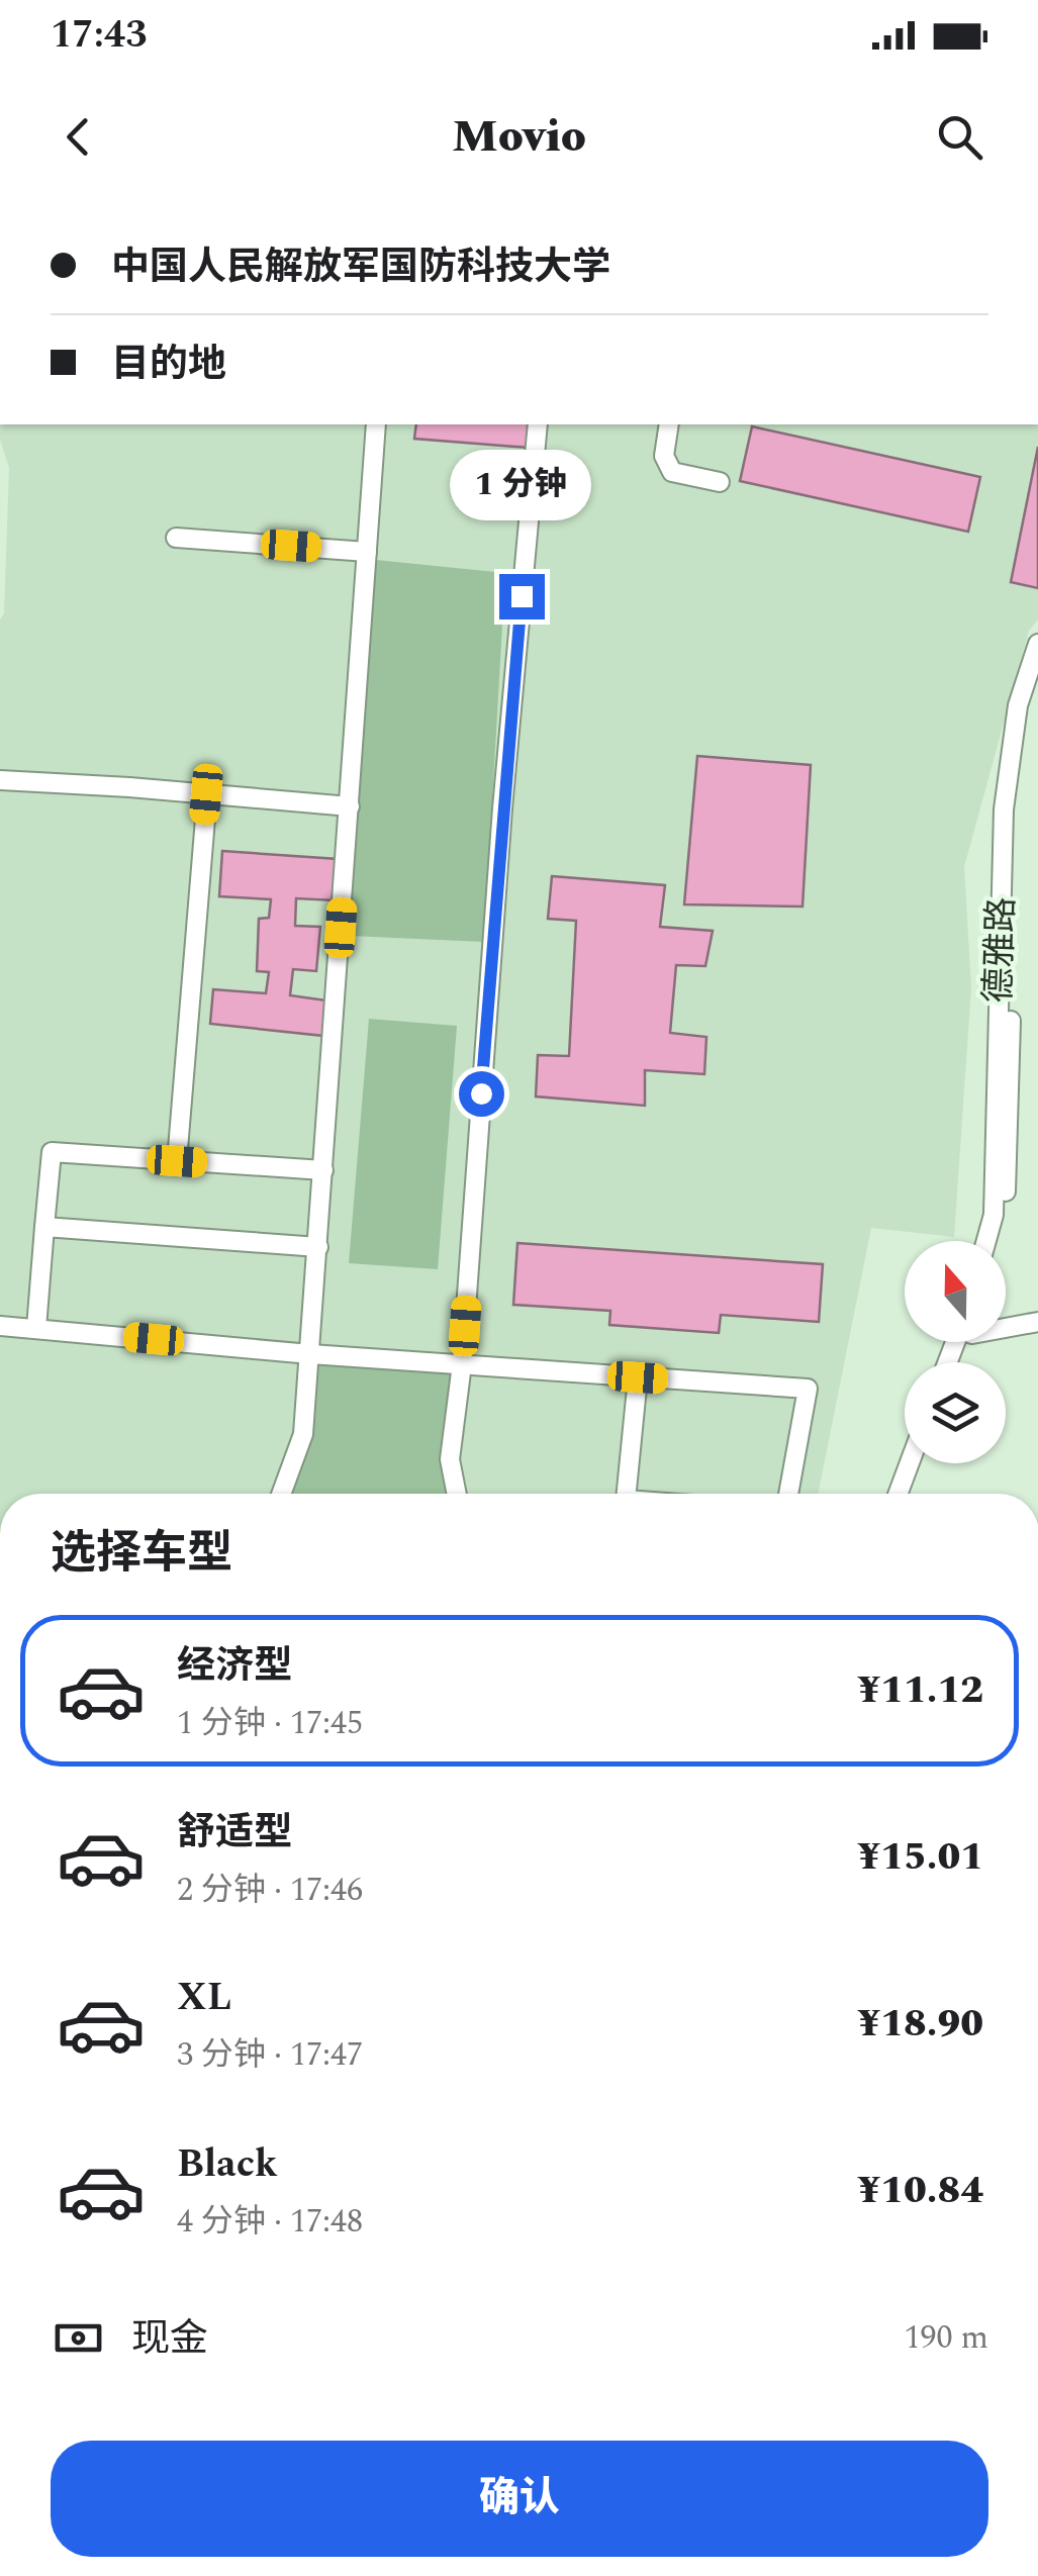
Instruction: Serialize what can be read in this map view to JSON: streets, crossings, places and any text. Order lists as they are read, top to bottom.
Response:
{
  "streets": {
    "street": ["德雅路"]
  },
  "north": "top",
  "page": {
    "status": "17:43",
    "header": "Movio",
    "banner": ["中国人民解放军国防科技大学", "目的地"],
    "bubble": "1 分钟",
    "heading": "选择车型",
    "list": [
      {
        "name": "经济型",
        "note": "1 分钟 · 17:45",
        "value": "¥11.12"
      },
      {
        "name": "舒适型",
        "note": "2 分钟 · 17:46",
        "value": "¥15.01"
      },
      {
        "name": "XL",
        "note": "3 分钟 · 17:47",
        "value": "¥18.90"
      },
      {
        "name": "Black",
        "note": "4 分钟 · 17:48",
        "value": "¥10.84"
      }
    ],
    "pay": ["现金", "190 m"],
    "buttons": "确认"
  }
}
